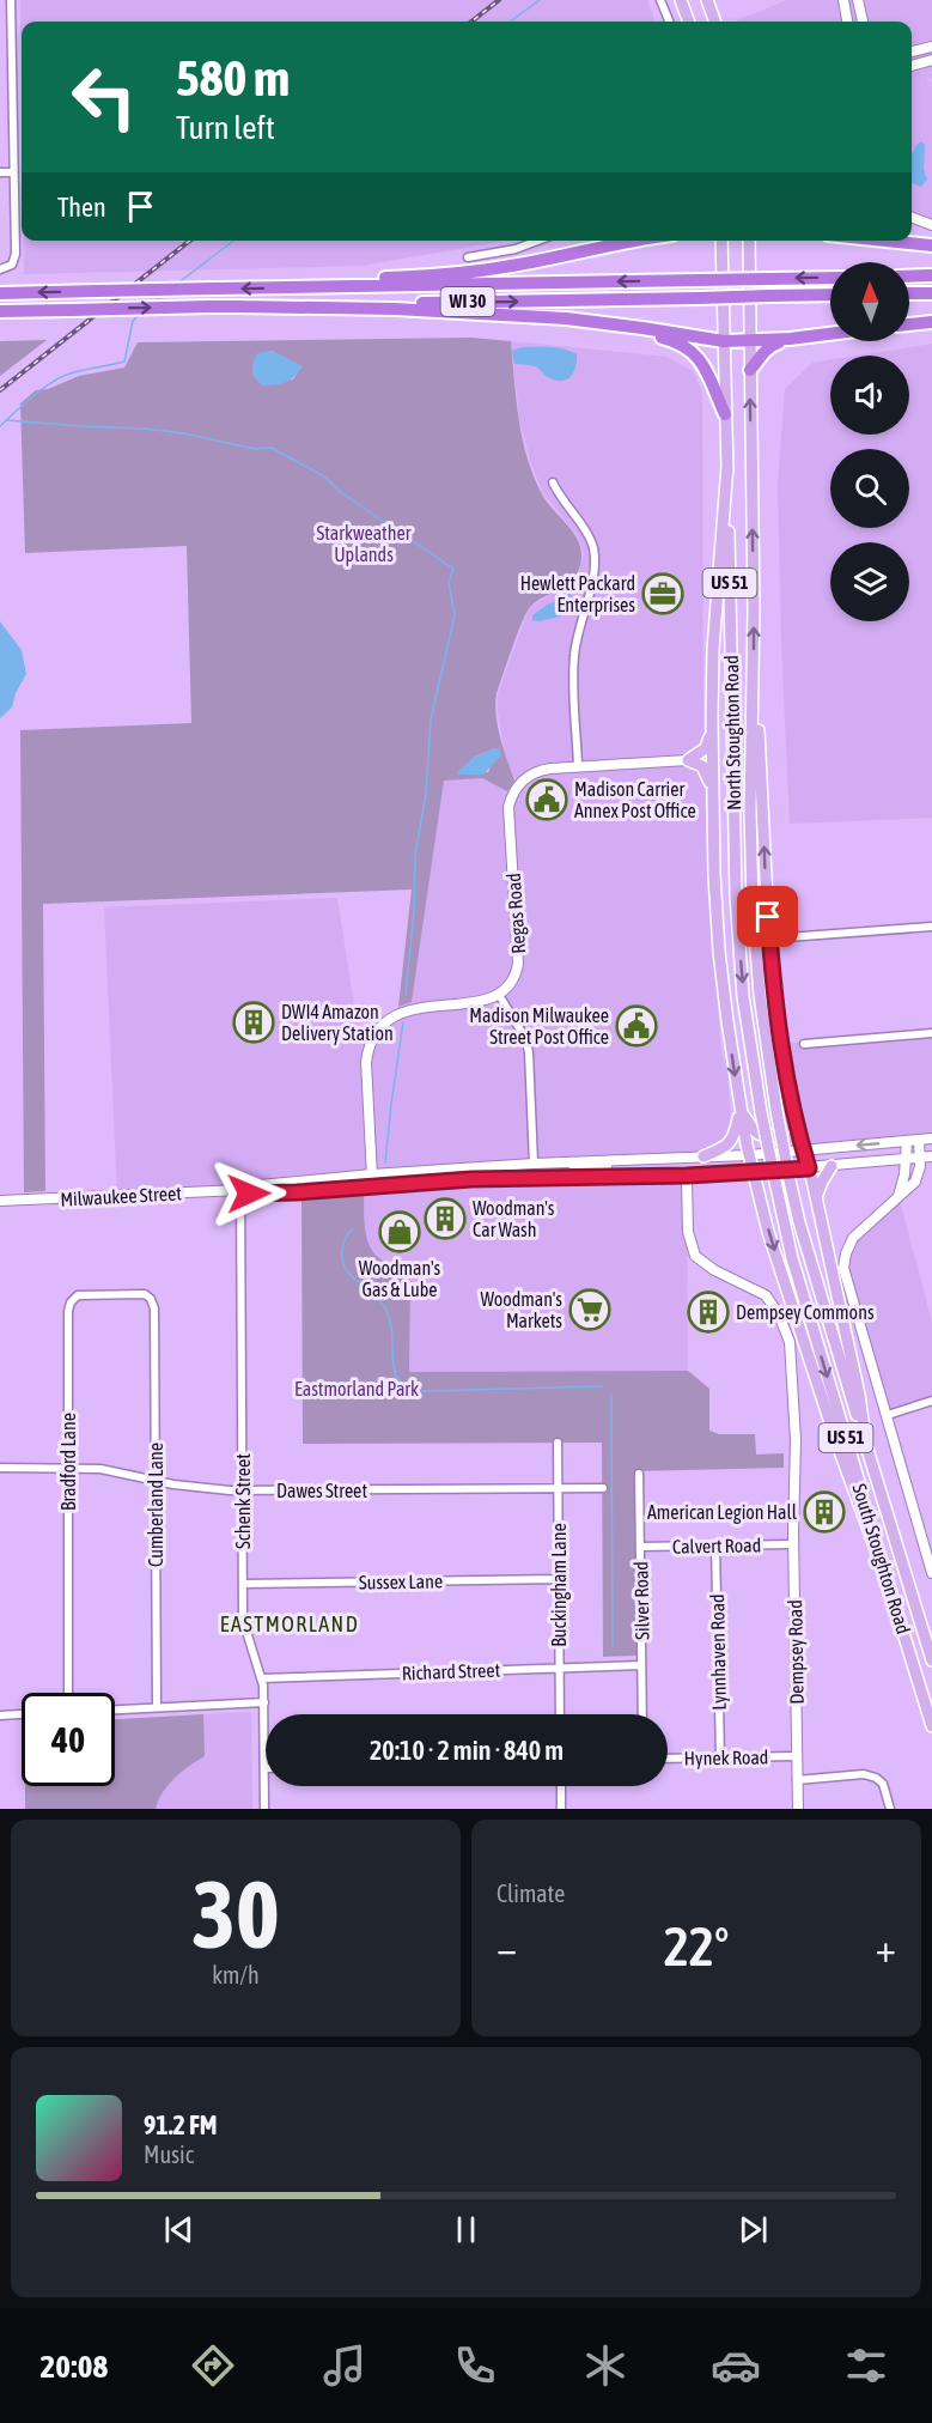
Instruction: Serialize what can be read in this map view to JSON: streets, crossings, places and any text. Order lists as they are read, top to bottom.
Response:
{
  "streets": {
    "highway": ["WI 30"],
    "main road": ["US 51", "North Stoughton Road", "South Stoughton Road"],
    "street": [
      "Regas Road",
      "Milwaukee Street",
      "Bradford Lane",
      "Dawes Street",
      "Schenk Street",
      "Cumberland Lane",
      "Calvert Road",
      "Sussex Lane",
      "Buckingham Lane",
      "Silver Road",
      "Lynnhaven Road",
      "Dempsey Road",
      "Richard Street",
      "Hynek Road"
    ]
  },
  "crossings": [
    ["North Stoughton Road", "South Stoughton Road"],
    ["Milwaukee Street", "Schenk Street"],
    ["Milwaukee Street", "Dempsey Road"],
    ["Bradford Lane", "Dawes Street"],
    ["Bradford Lane", "Cumberland Lane"],
    ["Dawes Street", "Schenk Street"],
    ["Dawes Street", "Cumberland Lane"],
    ["Dawes Street", "Buckingham Lane"],
    ["Schenk Street", "Sussex Lane"],
    ["Schenk Street", "Richard Street"],
    ["Calvert Road", "Silver Road"],
    ["Calvert Road", "Lynnhaven Road"],
    ["Calvert Road", "Dempsey Road"],
    ["Sussex Lane", "Buckingham Lane"],
    ["Buckingham Lane", "Richard Street"],
    ["Silver Road", "Richard Street"],
    ["Lynnhaven Road", "Hynek Road"],
    ["Dempsey Road", "Hynek Road"]
  ],
  "districts": ["EASTMORLAND"],
  "parks": ["Starkweather Uplands", "Eastmorland Park"],
  "places": {
    "office": ["Hewlett Packard Enterprises"],
    "public building": ["Madison Carrier Annex Post Office", "Madison Milwaukee Street Post Office"],
    "building": [
      "DWI4 Amazon Delivery Station",
      "Woodman's Car Wash",
      "Dempsey Commons",
      "American Legion Hall"
    ],
    "shop": ["Woodman's Gas & Lube"],
    "supermarket": ["Woodman's Markets"]
  },
  "north": "top",
  "page": {
    "turn": ["580 m", "Turn left"],
    "then": "Then",
    "limit": "40",
    "trip": "20:10 · 2 min · 840 m",
    "tile": [
      ["30", "km/h"],
      "Climate"
    ],
    "heat": ["−", "22°", "+"],
    "song": ["91.2 FM", "Music"],
    "tabs": "20:08"
  }
}
